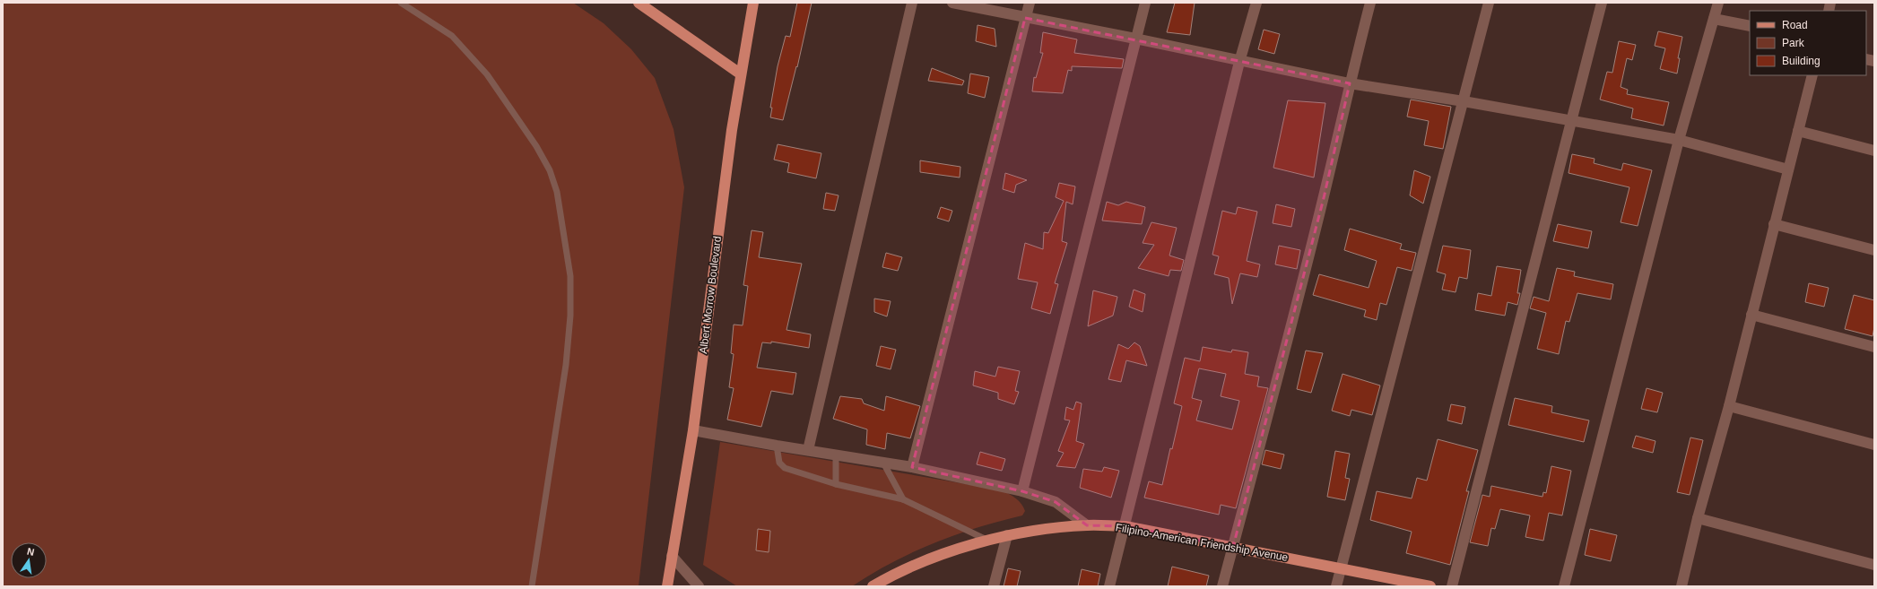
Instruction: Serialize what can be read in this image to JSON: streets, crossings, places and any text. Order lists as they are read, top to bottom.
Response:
{
  "streets": {
    "main road": ["Albert Morrow Boulevard", "Filipino-American Friendship Avenue"]
  },
  "legend": ["Road", "Park", "Building"],
  "north": "top"
}
